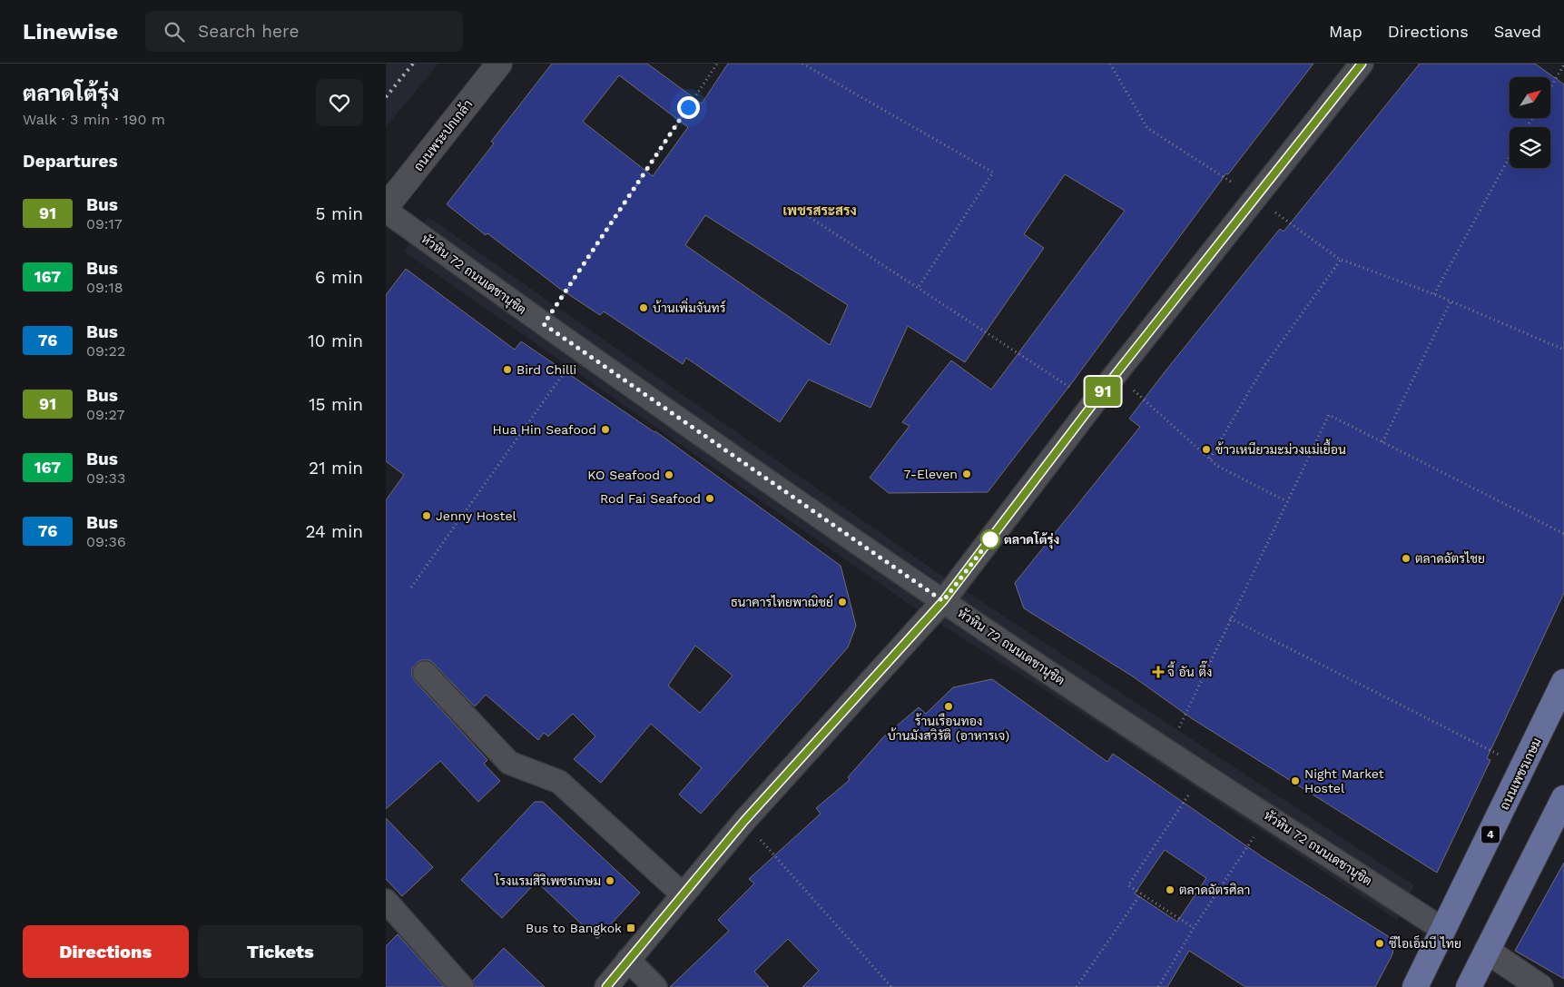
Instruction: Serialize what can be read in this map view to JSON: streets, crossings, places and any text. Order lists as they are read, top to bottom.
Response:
{
  "streets": {
    "main road": ["ถนนเพชรเกษม", "4"],
    "street": ["ถนนพระปกเกล้า", "หัวหิน 72 ถนนเดชานุชิต"]
  },
  "crossings": [
    ["หัวหิน 72 ถนนเดชานุชิต", "ถนนเพชรเกษม"]
  ],
  "districts": ["เพชรสระสรง"],
  "places": {
    "other": [
      "บ้านเพิ่มจันทร์",
      "Bird Chilli",
      "Hua Hin Seafood",
      "ข้าวเหนียวมะม่วงแม่เยื้อน",
      "7-Eleven",
      "KO Seafood",
      "Rod Fai Seafood",
      "Jenny Hostel",
      "ตลาดโต้รุ่ง",
      "ตลาดฉัตรไชย",
      "ธนาคารไทยพาณิชย์",
      "ร้านเรือนทอง บ้านมังสวิรัติ (อาหารเจ)",
      "Night Market Hostel",
      "โรงแรมสิริเพชรเกษม",
      "ตลาดฉัตรศิลา",
      "ซีไอเอ็มบี ไทย"
    ],
    "health": ["จี้ อัน ตึ๊ง"],
    "transit": ["Bus to Bangkok"]
  },
  "lines": ["bus line 91"],
  "north": "top right",
  "page": {
    "header": "Linewise",
    "search": "Search here",
    "nav": ["Map", "Directions", "Saved"],
    "heading": [
      ["ตลาดโต้รุ่ง", "Walk · 3 min · 190 m"],
      "Departures"
    ],
    "on_map": "91",
    "list": [
      {
        "mark": "91",
        "name": "Bus",
        "note": "09:17",
        "value": "5 min"
      },
      {
        "mark": "167",
        "name": "Bus",
        "note": "09:18",
        "value": "6 min"
      },
      {
        "mark": "76",
        "name": "Bus",
        "note": "09:22",
        "value": "10 min"
      },
      {
        "mark": "91",
        "name": "Bus",
        "note": "09:27",
        "value": "15 min"
      },
      {
        "mark": "167",
        "name": "Bus",
        "note": "09:33",
        "value": "21 min"
      },
      {
        "mark": "76",
        "name": "Bus",
        "note": "09:36",
        "value": "24 min"
      }
    ],
    "buttons": ["Directions", "Tickets"]
  }
}
